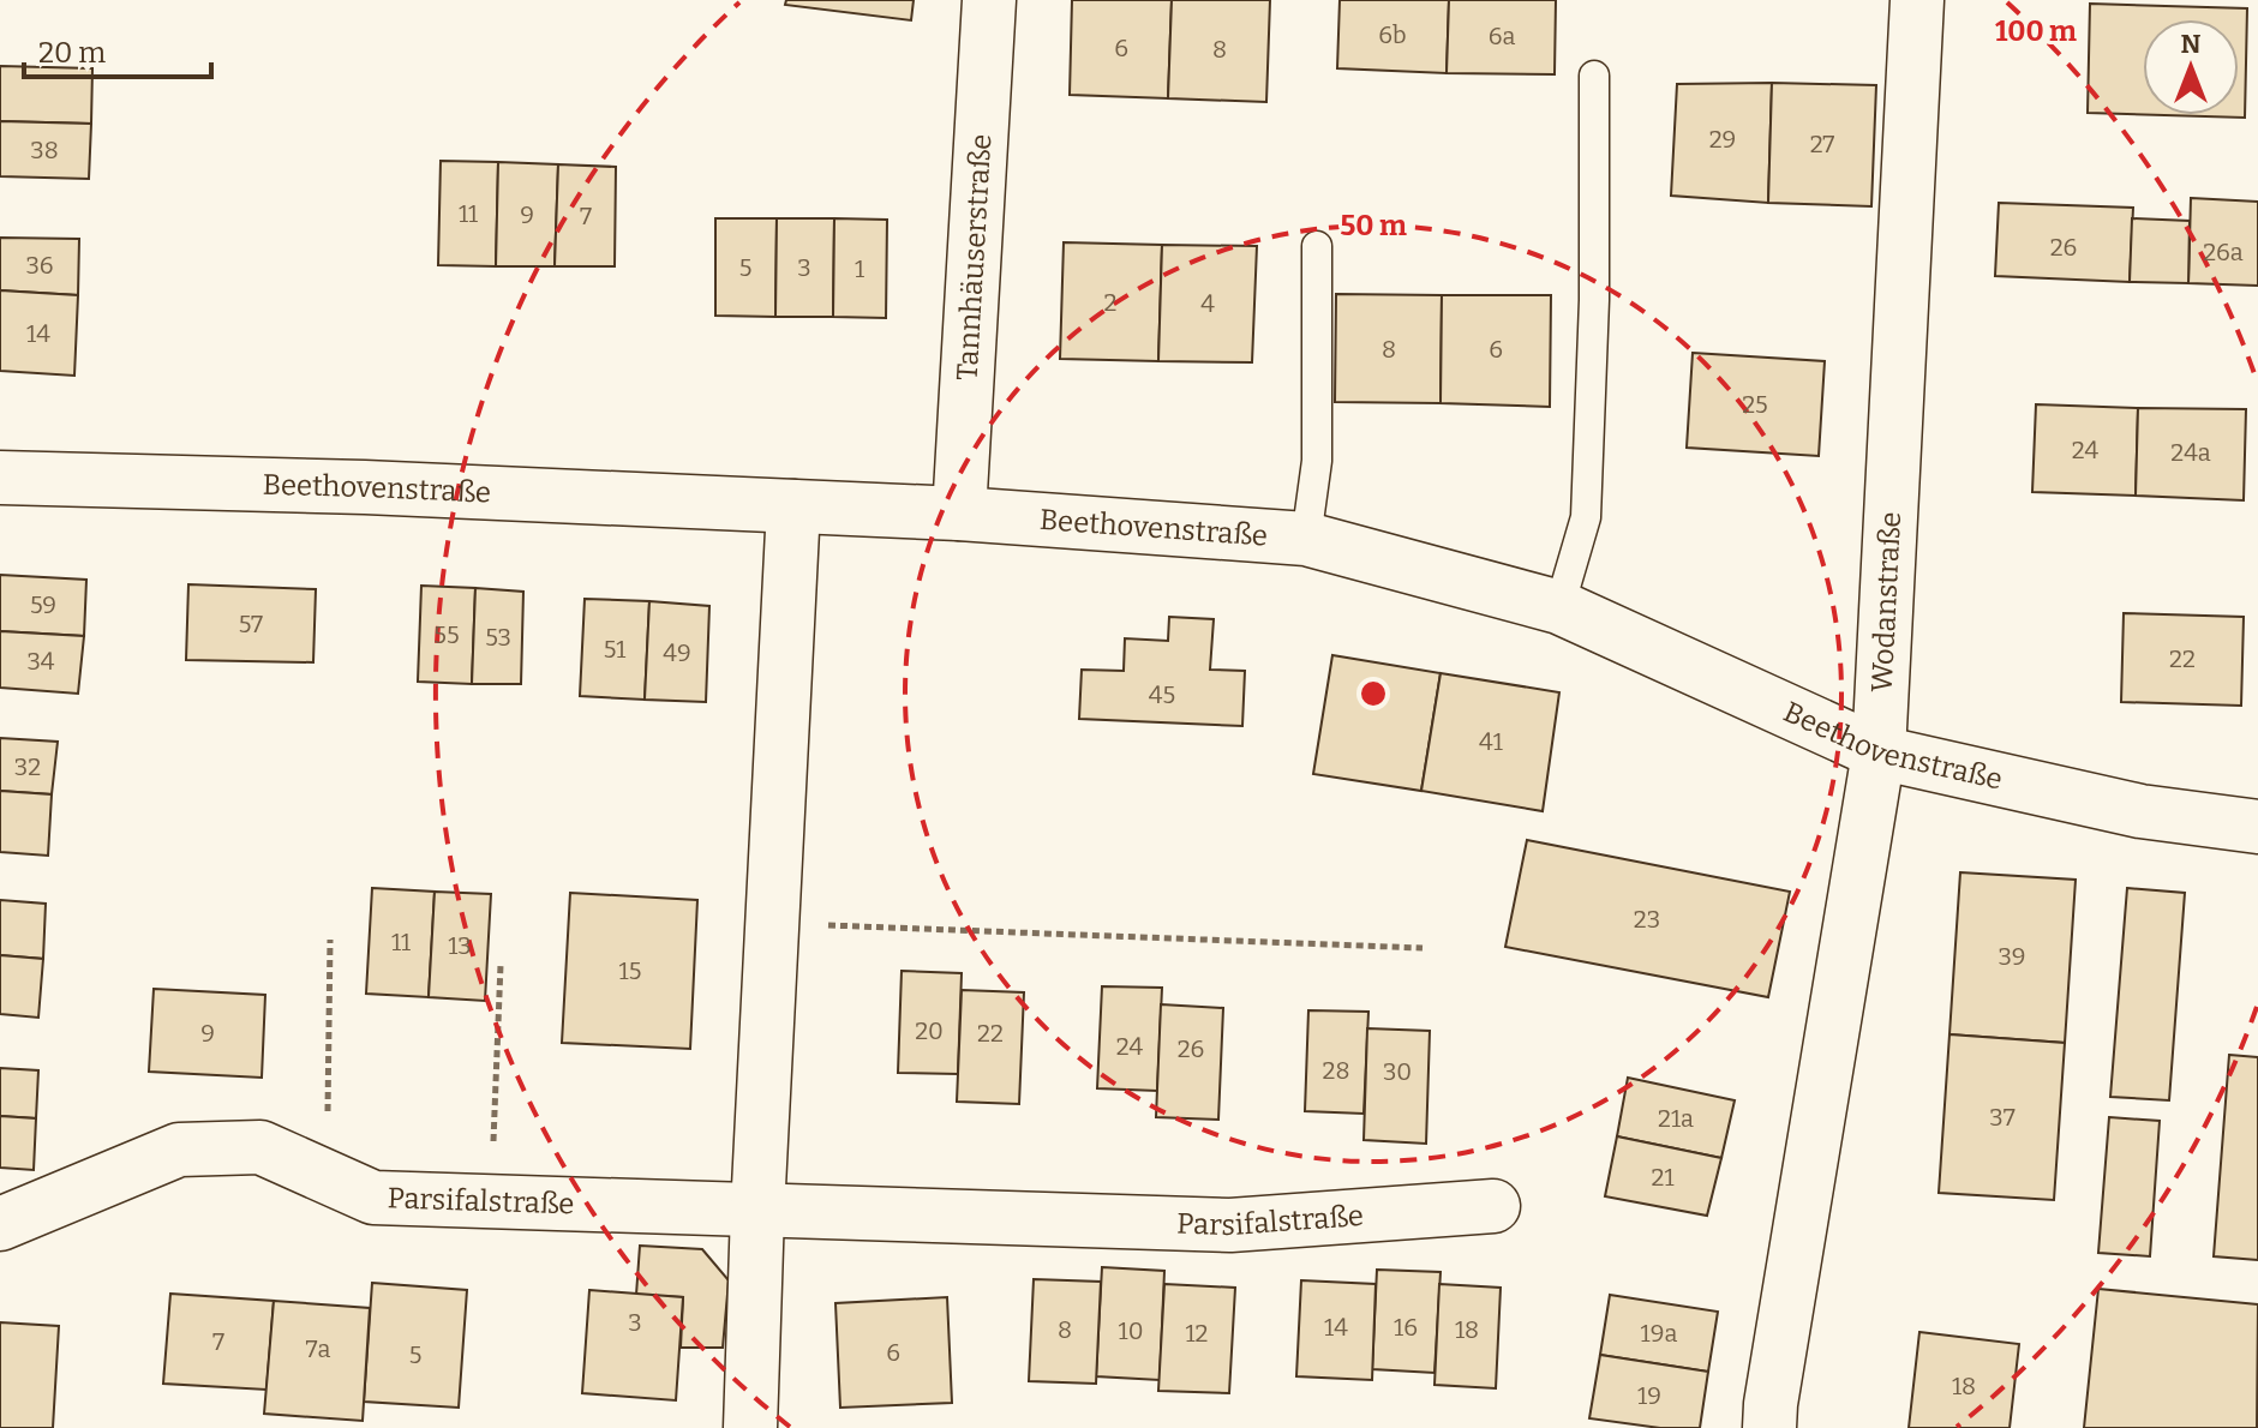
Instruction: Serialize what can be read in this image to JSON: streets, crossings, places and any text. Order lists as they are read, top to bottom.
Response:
{
  "streets": {
    "street": [
      "Tannhäuserstraße",
      "Beethovenstraße",
      "Wodanstraße",
      "Parsifalstraße"
    ]
  },
  "crossings": [
    ["Tannhäuserstraße", "Beethovenstraße"],
    ["Beethovenstraße", "Wodanstraße"]
  ],
  "house_numbers": [
    "6b",
    "6a",
    "6",
    "8",
    "29",
    "27",
    "38",
    "11",
    "9",
    "7",
    "26",
    "26a",
    "36",
    "5",
    "3",
    "1",
    "2",
    "4",
    "14",
    "8",
    "6",
    "25",
    "24",
    "24a",
    "59",
    "57",
    "55",
    "53",
    "51",
    "49",
    "22",
    "34",
    "45",
    "41",
    "32",
    "23",
    "11",
    "13",
    "39",
    "15",
    "20",
    "9",
    "22",
    "24",
    "26",
    "28",
    "30",
    "37",
    "21a",
    "21",
    "3",
    "14",
    "16",
    "8",
    "18",
    "10",
    "12",
    "19a",
    "7",
    "7a",
    "6",
    "5",
    "18",
    "19"
  ],
  "scale_bar": "20 m",
  "north": "top",
  "rings": ["100 m", "50 m"]
}
